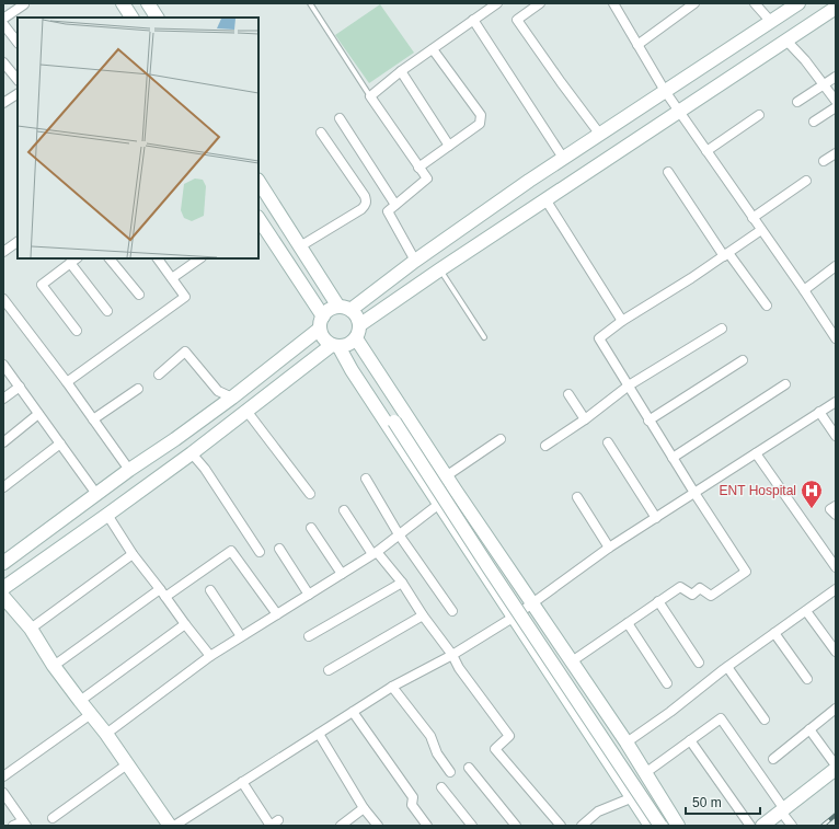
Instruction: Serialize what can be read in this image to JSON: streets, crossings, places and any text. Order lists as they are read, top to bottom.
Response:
{
  "places": {
    "hospital": ["ENT Hospital"]
  },
  "scale_bar": "50 m"
}
